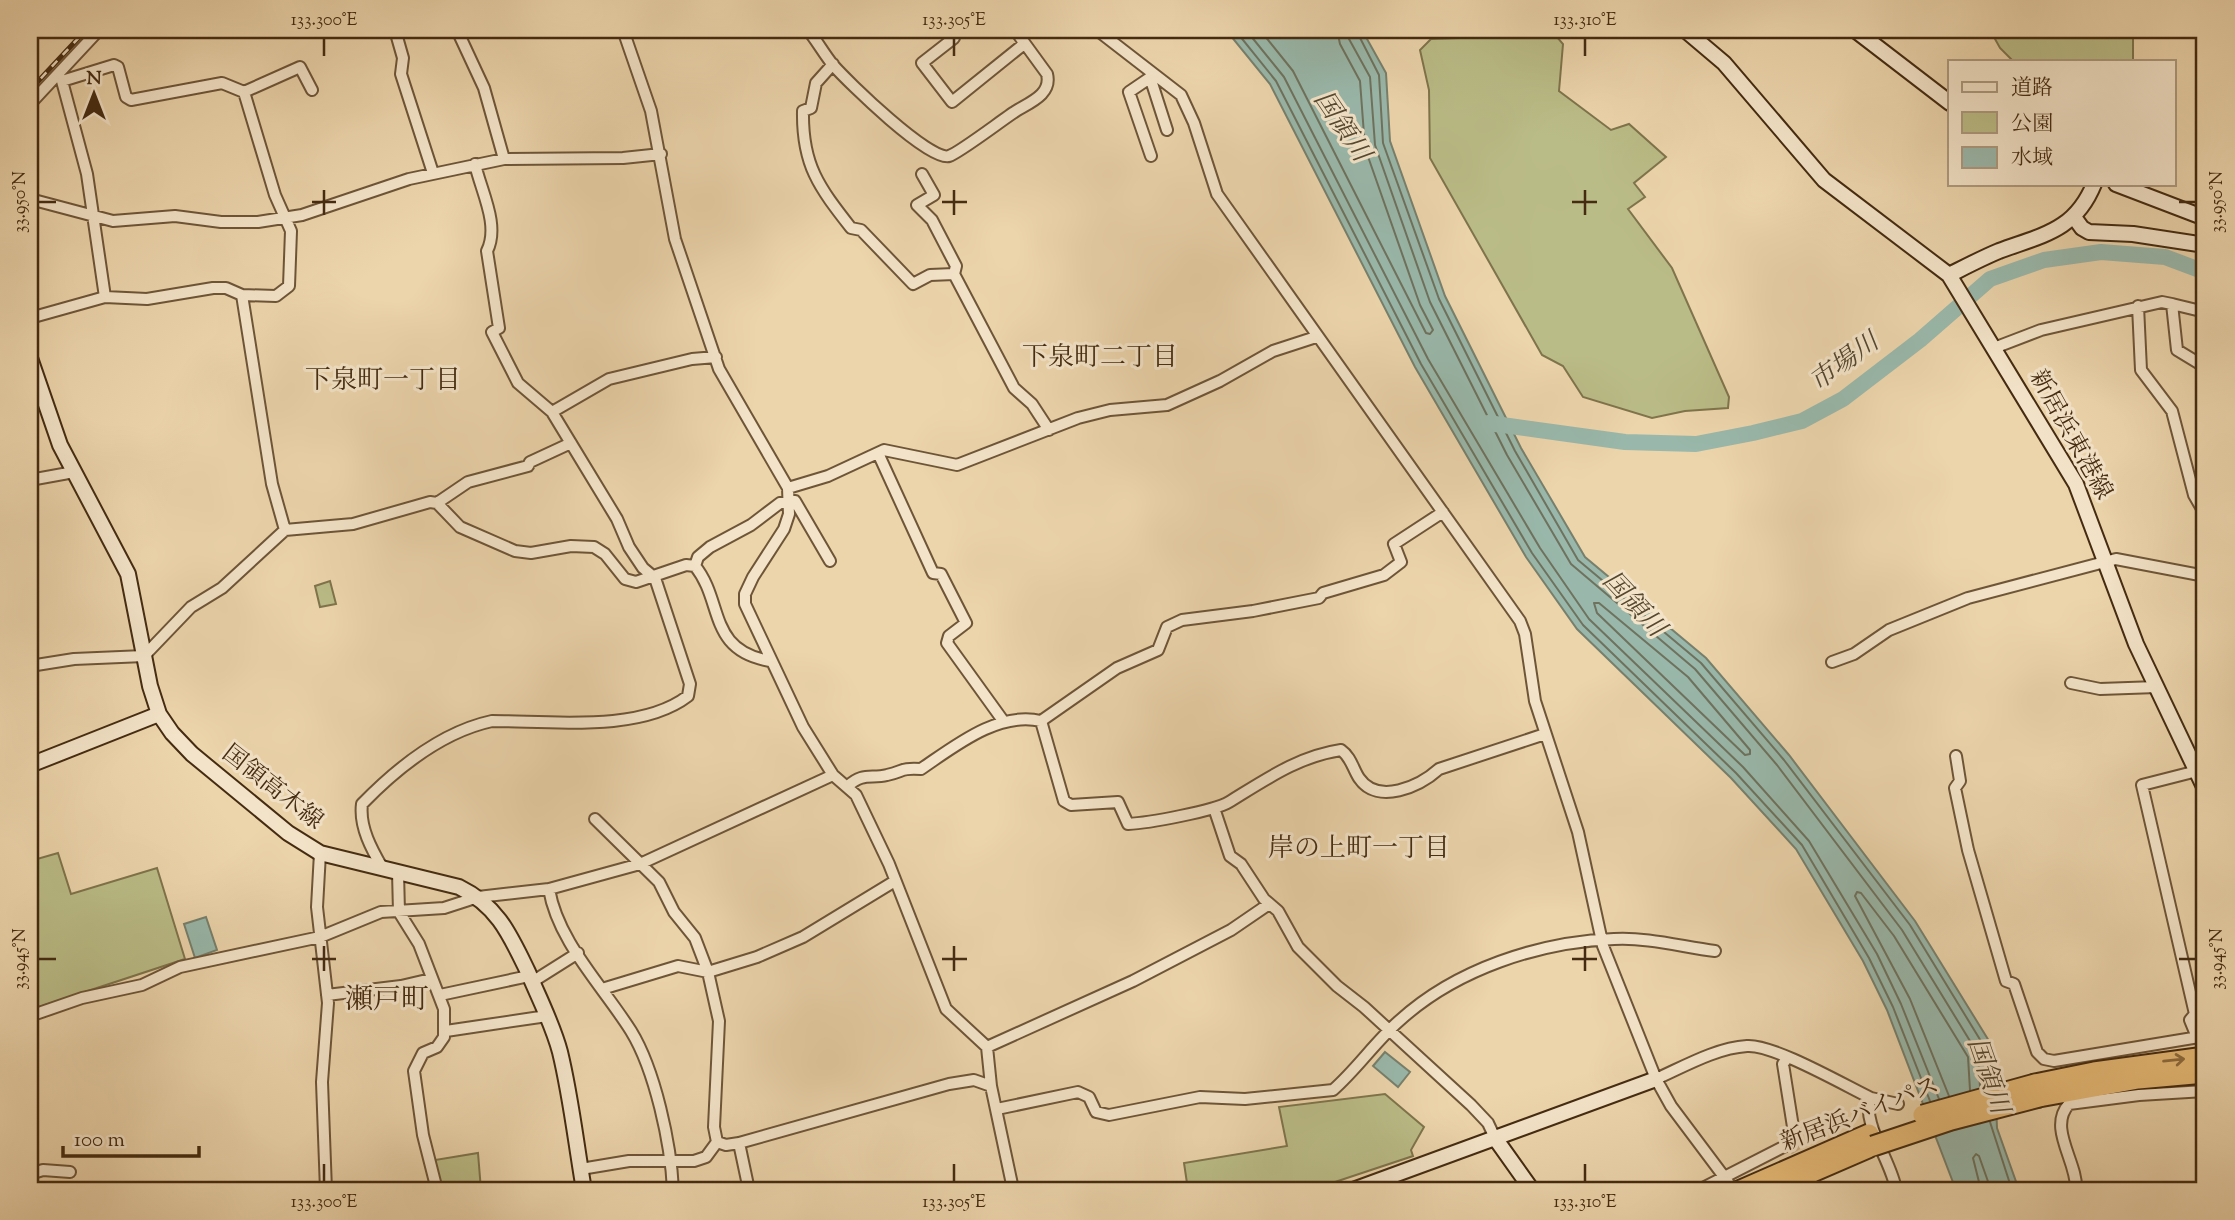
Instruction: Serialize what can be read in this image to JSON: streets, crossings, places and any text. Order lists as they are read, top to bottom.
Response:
{
  "streets": {
    "highway": ["新居浜バイパス"],
    "main road": ["新居浜東港線", "国領高木線"]
  },
  "districts": [
    "下泉町二丁目",
    "下泉町一丁目",
    "岸の上町一丁目",
    "瀬戸町"
  ],
  "water": ["国領川", "市場川"],
  "legend": ["道路", "公園", "水域"],
  "scale_bar": "100 m",
  "north": "top",
  "coordinates": [
    "133.300°E",
    "133.305°E",
    "133.310°E",
    "33.950°N",
    "33.945°N"
  ]
}
